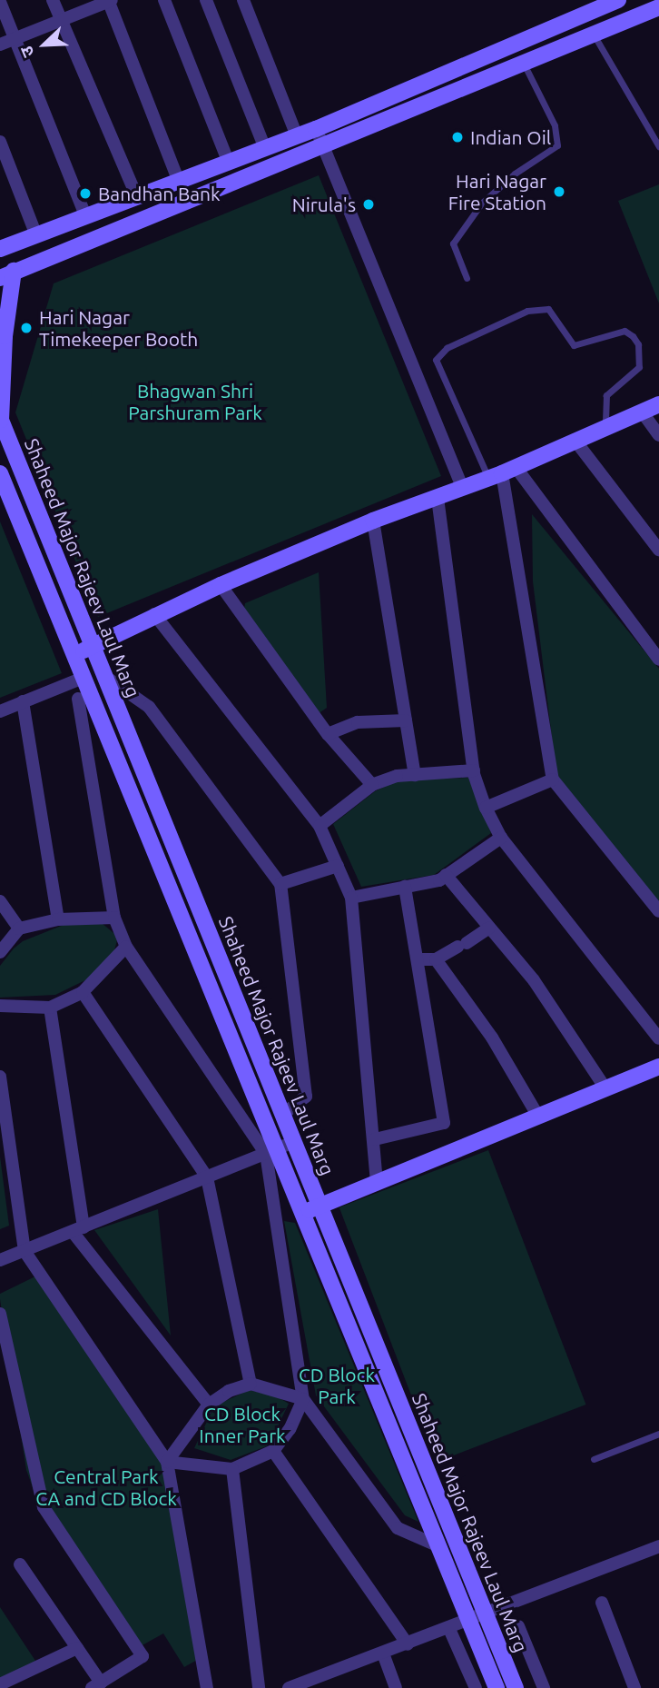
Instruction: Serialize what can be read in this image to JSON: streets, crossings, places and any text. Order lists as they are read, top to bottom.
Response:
{
  "streets": {
    "street": ["Shaheed Major Rajeev Laul Marg"]
  },
  "parks": [
    "Bhagwan Shri Parshuram Park",
    "CD Block Park",
    "CD Block Inner Park",
    "Central Park CA and CD Block"
  ],
  "places": [
    "Indian Oil",
    "Hari Nagar Fire Station",
    "Bandhan Bank",
    "Nirula's",
    "Hari Nagar Timekeeper Booth"
  ],
  "north": "bottom left"
}
